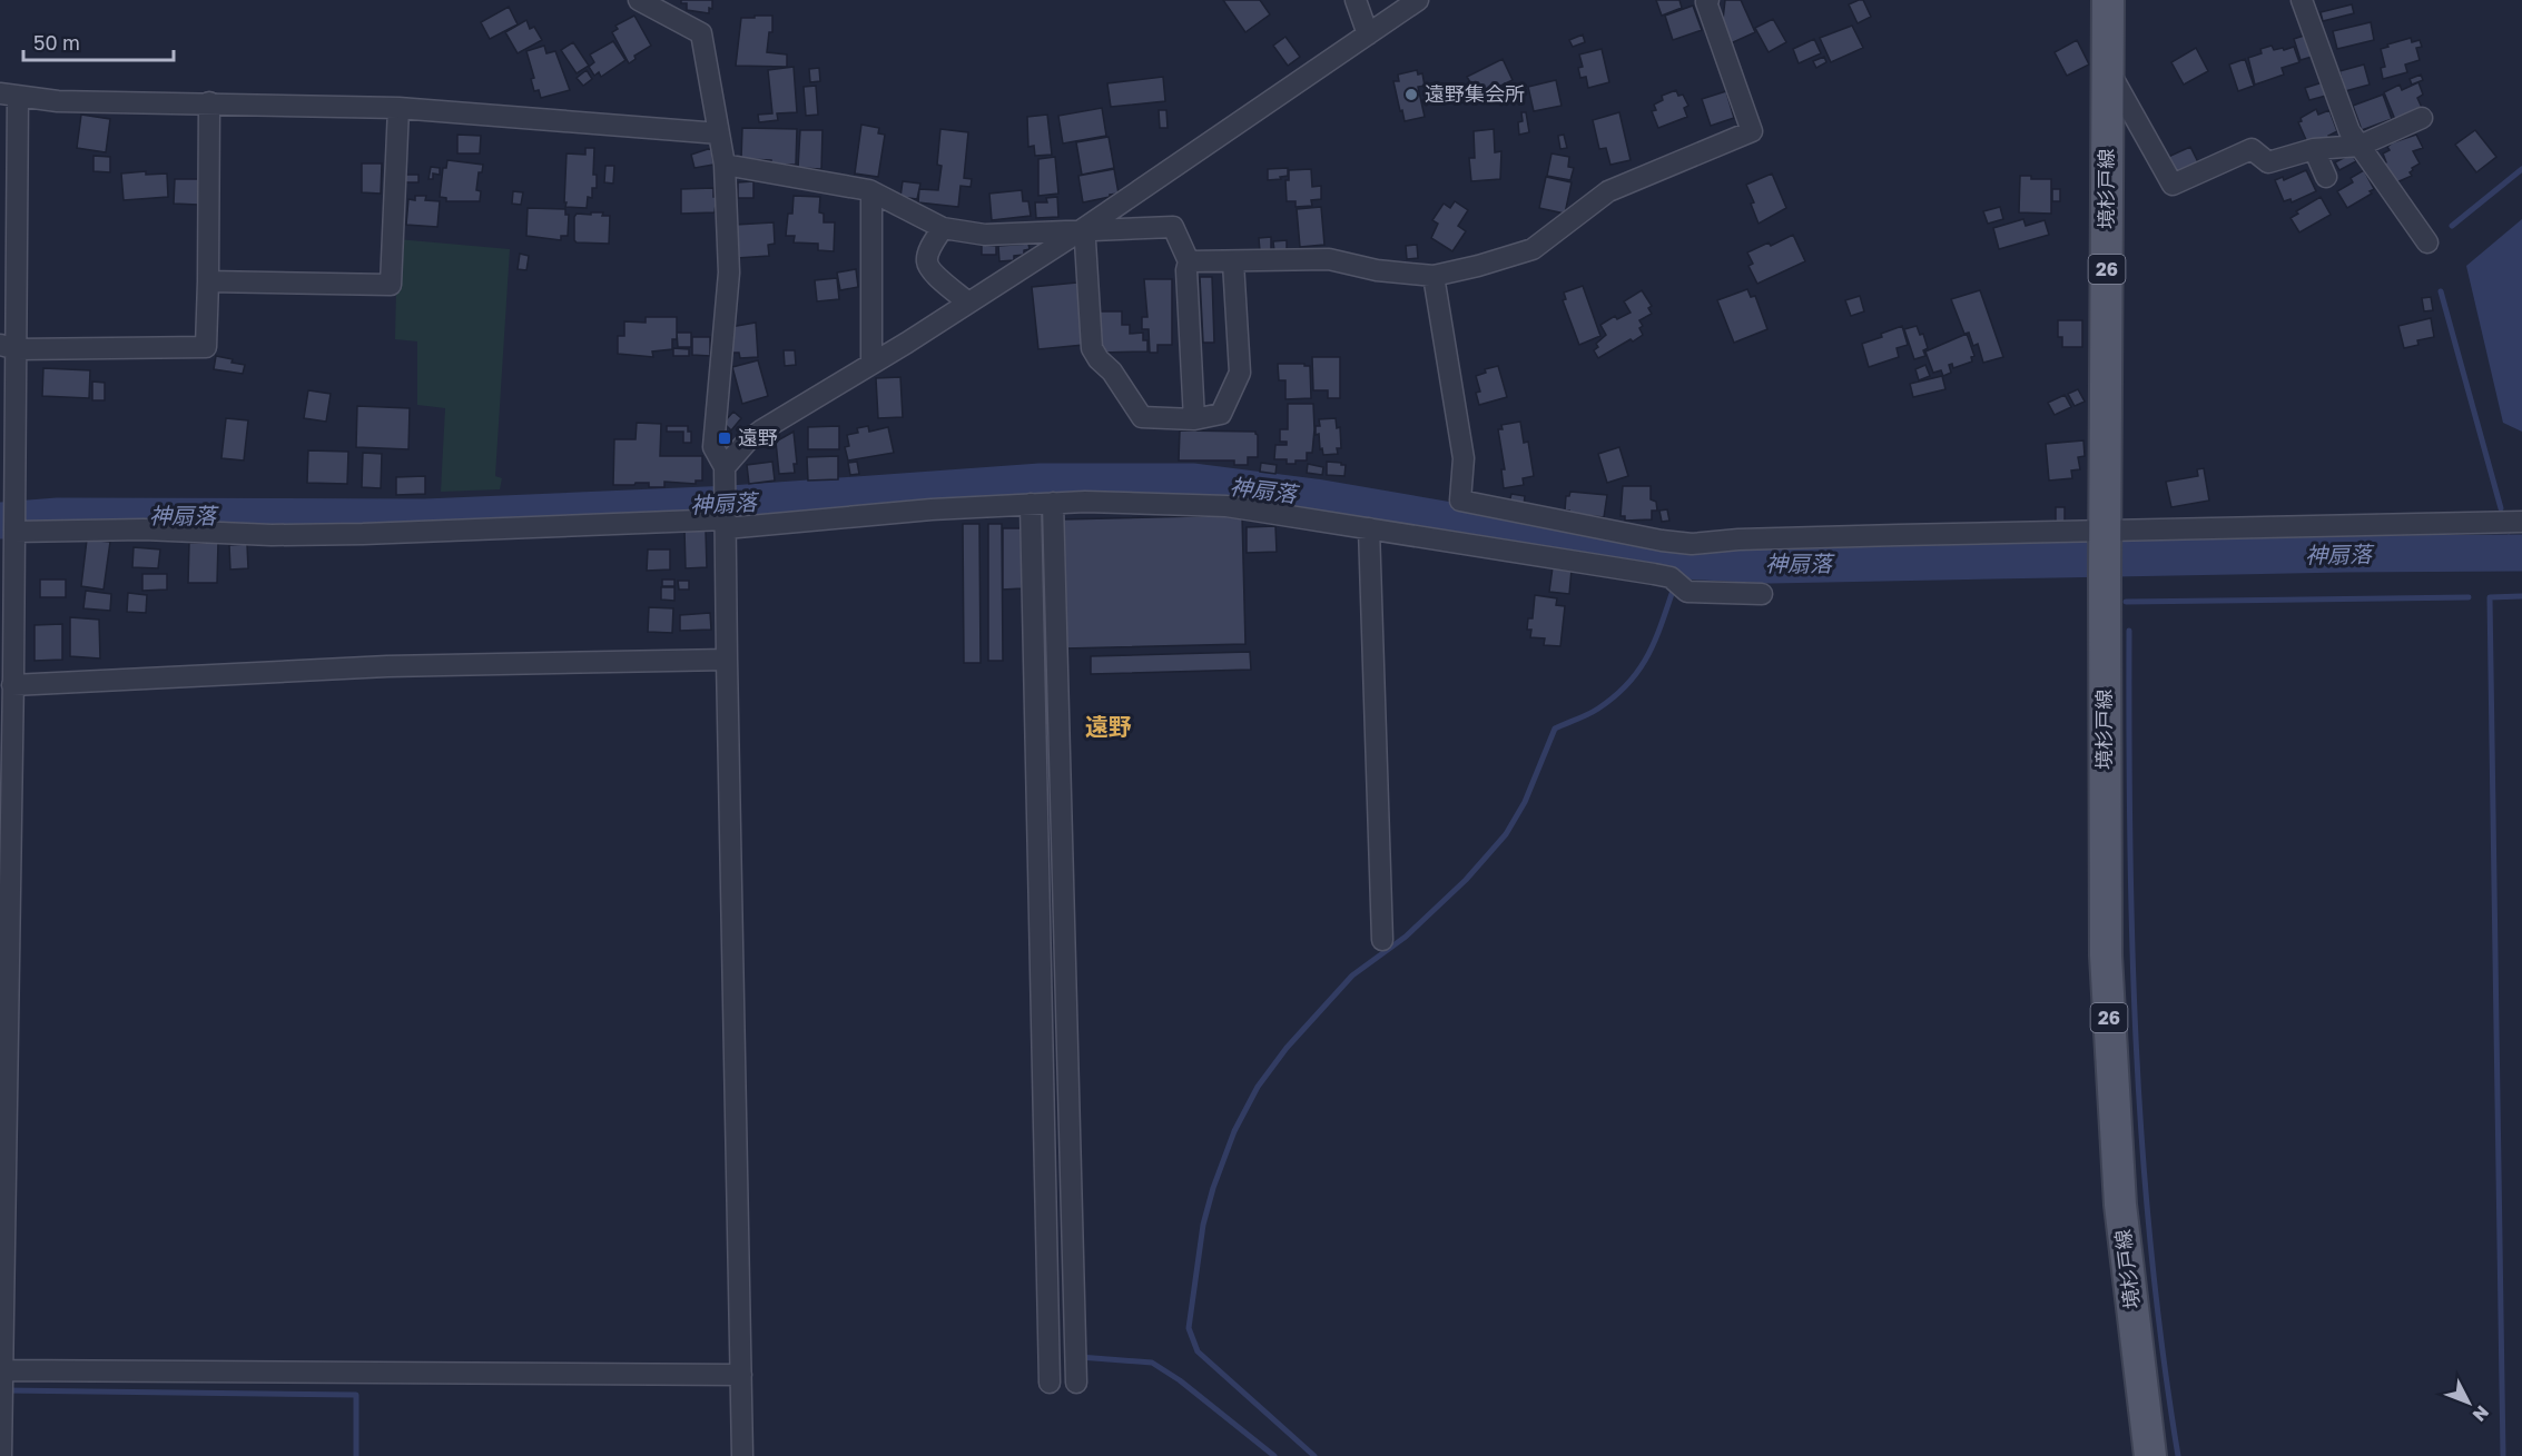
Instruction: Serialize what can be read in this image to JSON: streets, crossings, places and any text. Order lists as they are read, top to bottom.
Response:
{
  "streets": {
    "main road": ["境杉戸線", "26"]
  },
  "districts": ["遠野"],
  "water": ["神扇落"],
  "places": {
    "other": ["遠野集会所"],
    "transit": ["遠野"]
  },
  "scale_bar": "50 m",
  "north": "bottom right"
}
